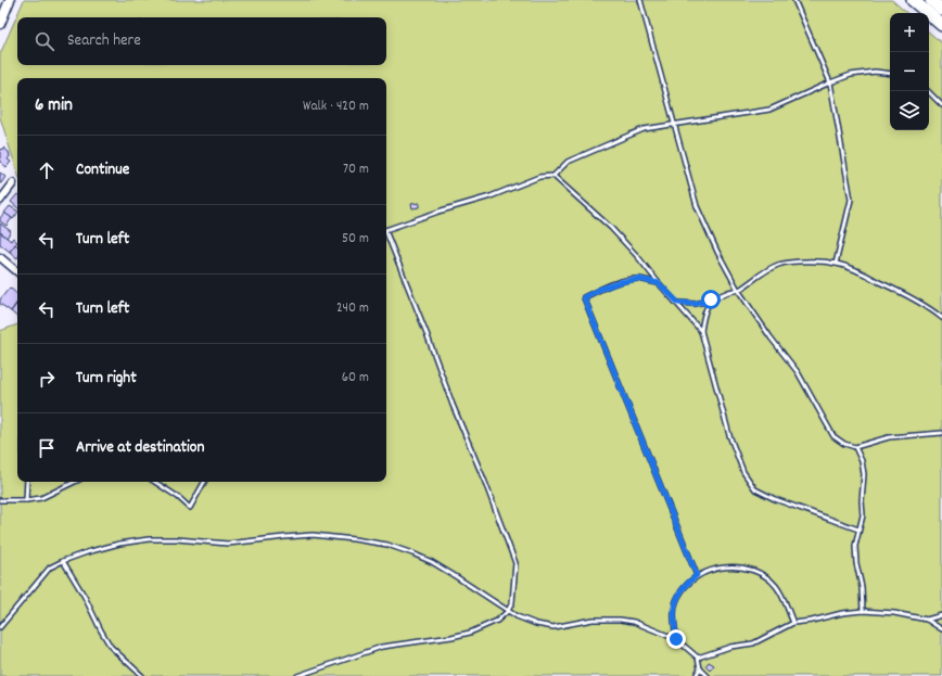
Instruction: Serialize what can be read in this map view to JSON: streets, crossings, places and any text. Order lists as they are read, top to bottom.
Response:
{
  "page": {
    "map_buttons": ["+", "−"],
    "search": "Search here",
    "heading": ["6 min", "Walk · 420 m"],
    "list": [
      ["Continue", "70 m"],
      ["Turn left", "50 m"],
      ["Turn left", "240 m"],
      ["Turn right", "60 m"],
      "Arrive at destination"
    ]
  }
}
